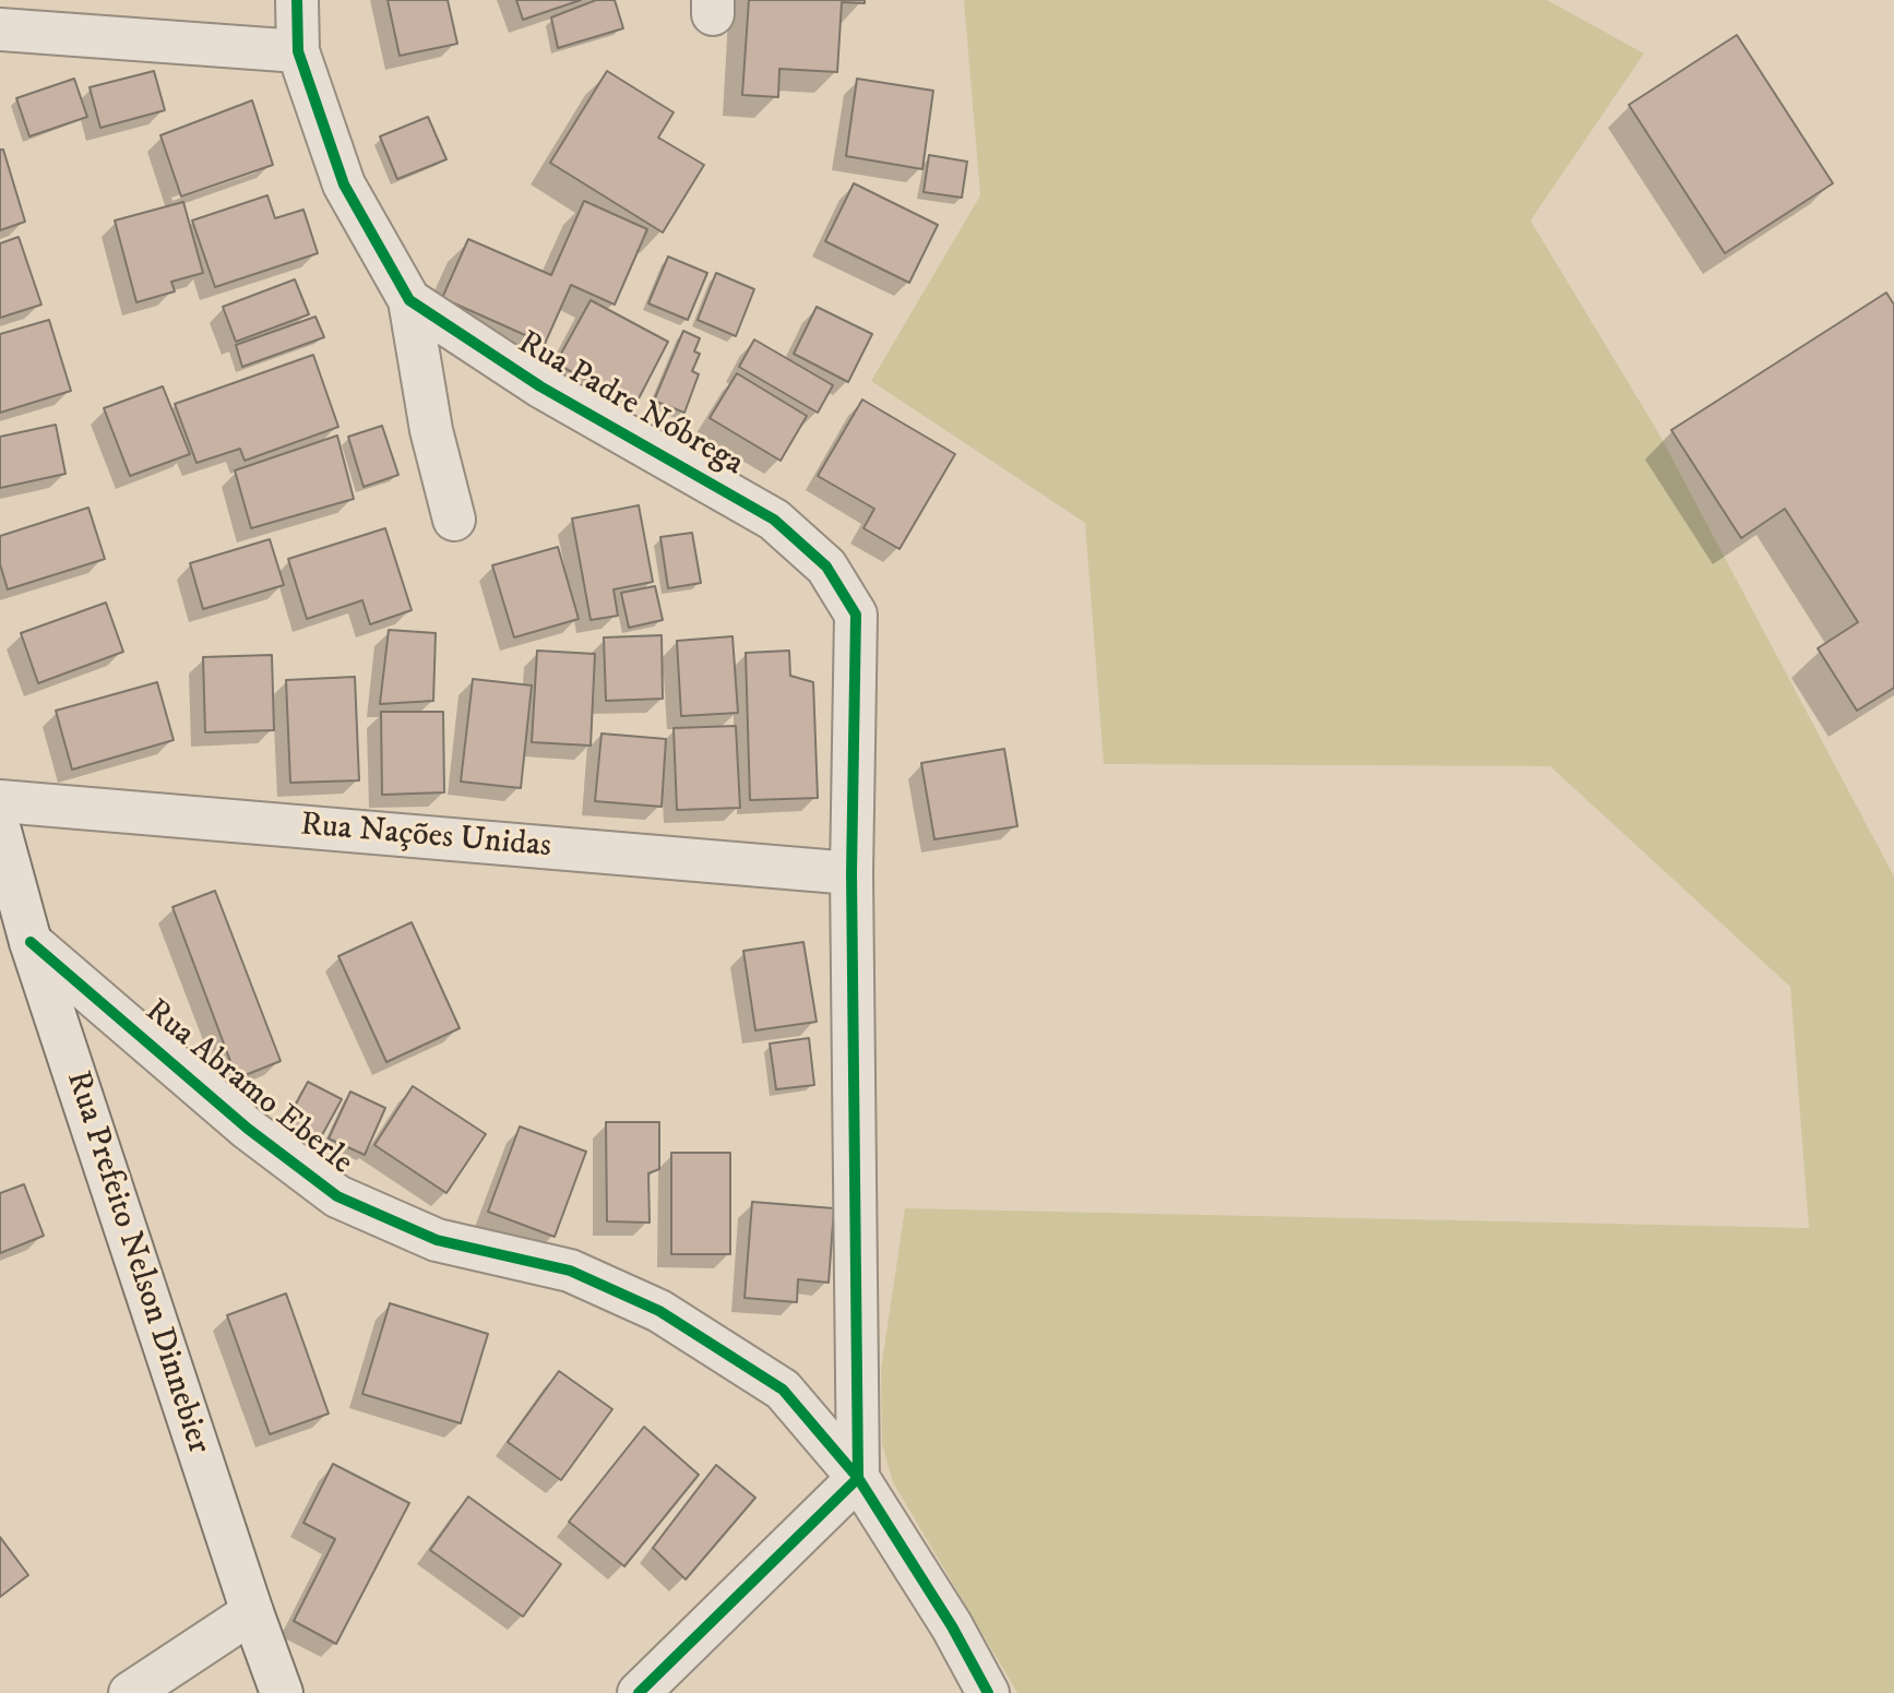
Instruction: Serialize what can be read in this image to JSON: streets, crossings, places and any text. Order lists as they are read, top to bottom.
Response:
{
  "streets": {
    "street": [
      "Rua Padre Nóbrega",
      "Rua Nações Unidas",
      "Rua Abramo Eberle",
      "Rua Prefeito Nelson Dinnebier"
    ]
  },
  "crossings": [
    ["Rua Padre Nóbrega", "Rua Nações Unidas"],
    ["Rua Padre Nóbrega", "Rua Abramo Eberle"],
    ["Rua Abramo Eberle", "Rua Prefeito Nelson Dinnebier"]
  ]
}
